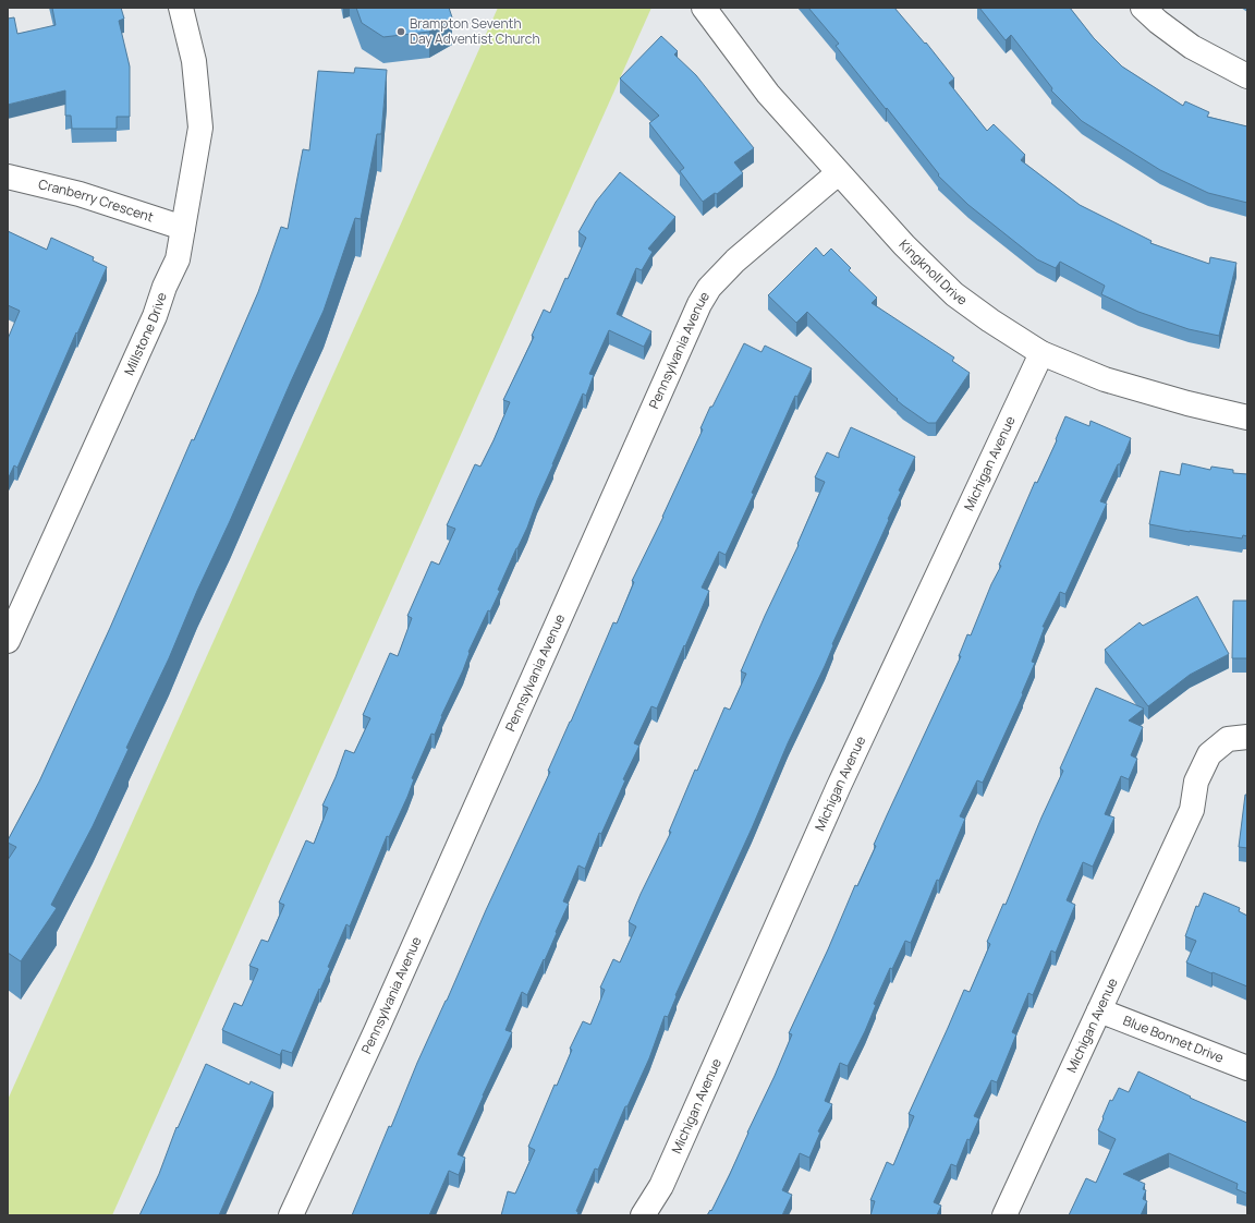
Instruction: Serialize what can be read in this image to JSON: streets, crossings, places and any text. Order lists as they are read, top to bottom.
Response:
{
  "streets": {
    "street": [
      "Cranberry Crescent",
      "Kingknoll Drive",
      "Millstone Drive",
      "Pennsylvania Avenue",
      "Michigan Avenue",
      "Blue Bonnet Drive"
    ]
  },
  "crossings": [
    ["Cranberry Crescent", "Millstone Drive"],
    ["Kingknoll Drive", "Pennsylvania Avenue"],
    ["Kingknoll Drive", "Michigan Avenue"],
    ["Michigan Avenue", "Blue Bonnet Drive"]
  ],
  "places": ["Brampton Seventh Day Adventist Church"]
}
